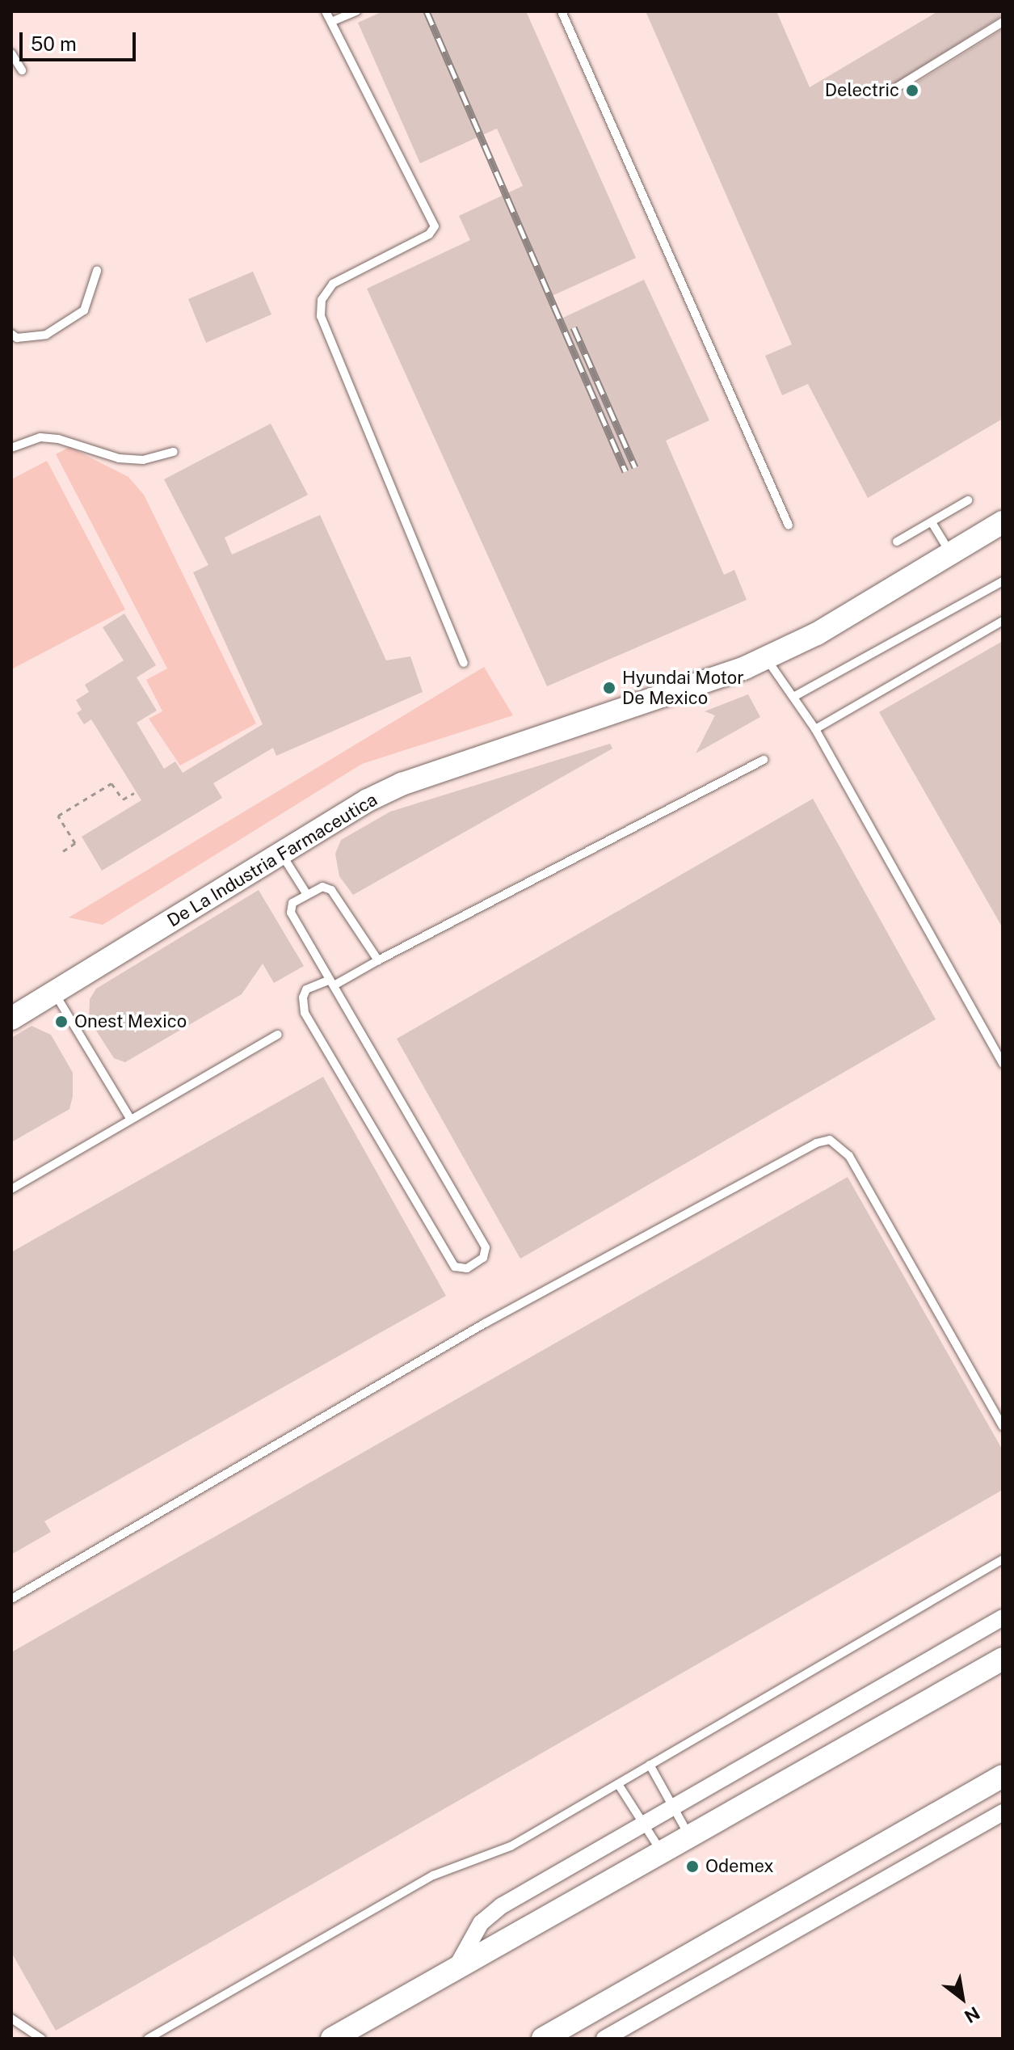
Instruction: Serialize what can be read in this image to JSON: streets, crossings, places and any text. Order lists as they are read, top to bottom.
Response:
{
  "streets": {
    "main road": ["De La Industria Farmaceutica"]
  },
  "places": [
    "Delectric",
    "Hyundai Motor De Mexico",
    "Onest Mexico",
    "Odemex"
  ],
  "scale_bar": "50 m",
  "north": "bottom right"
}
